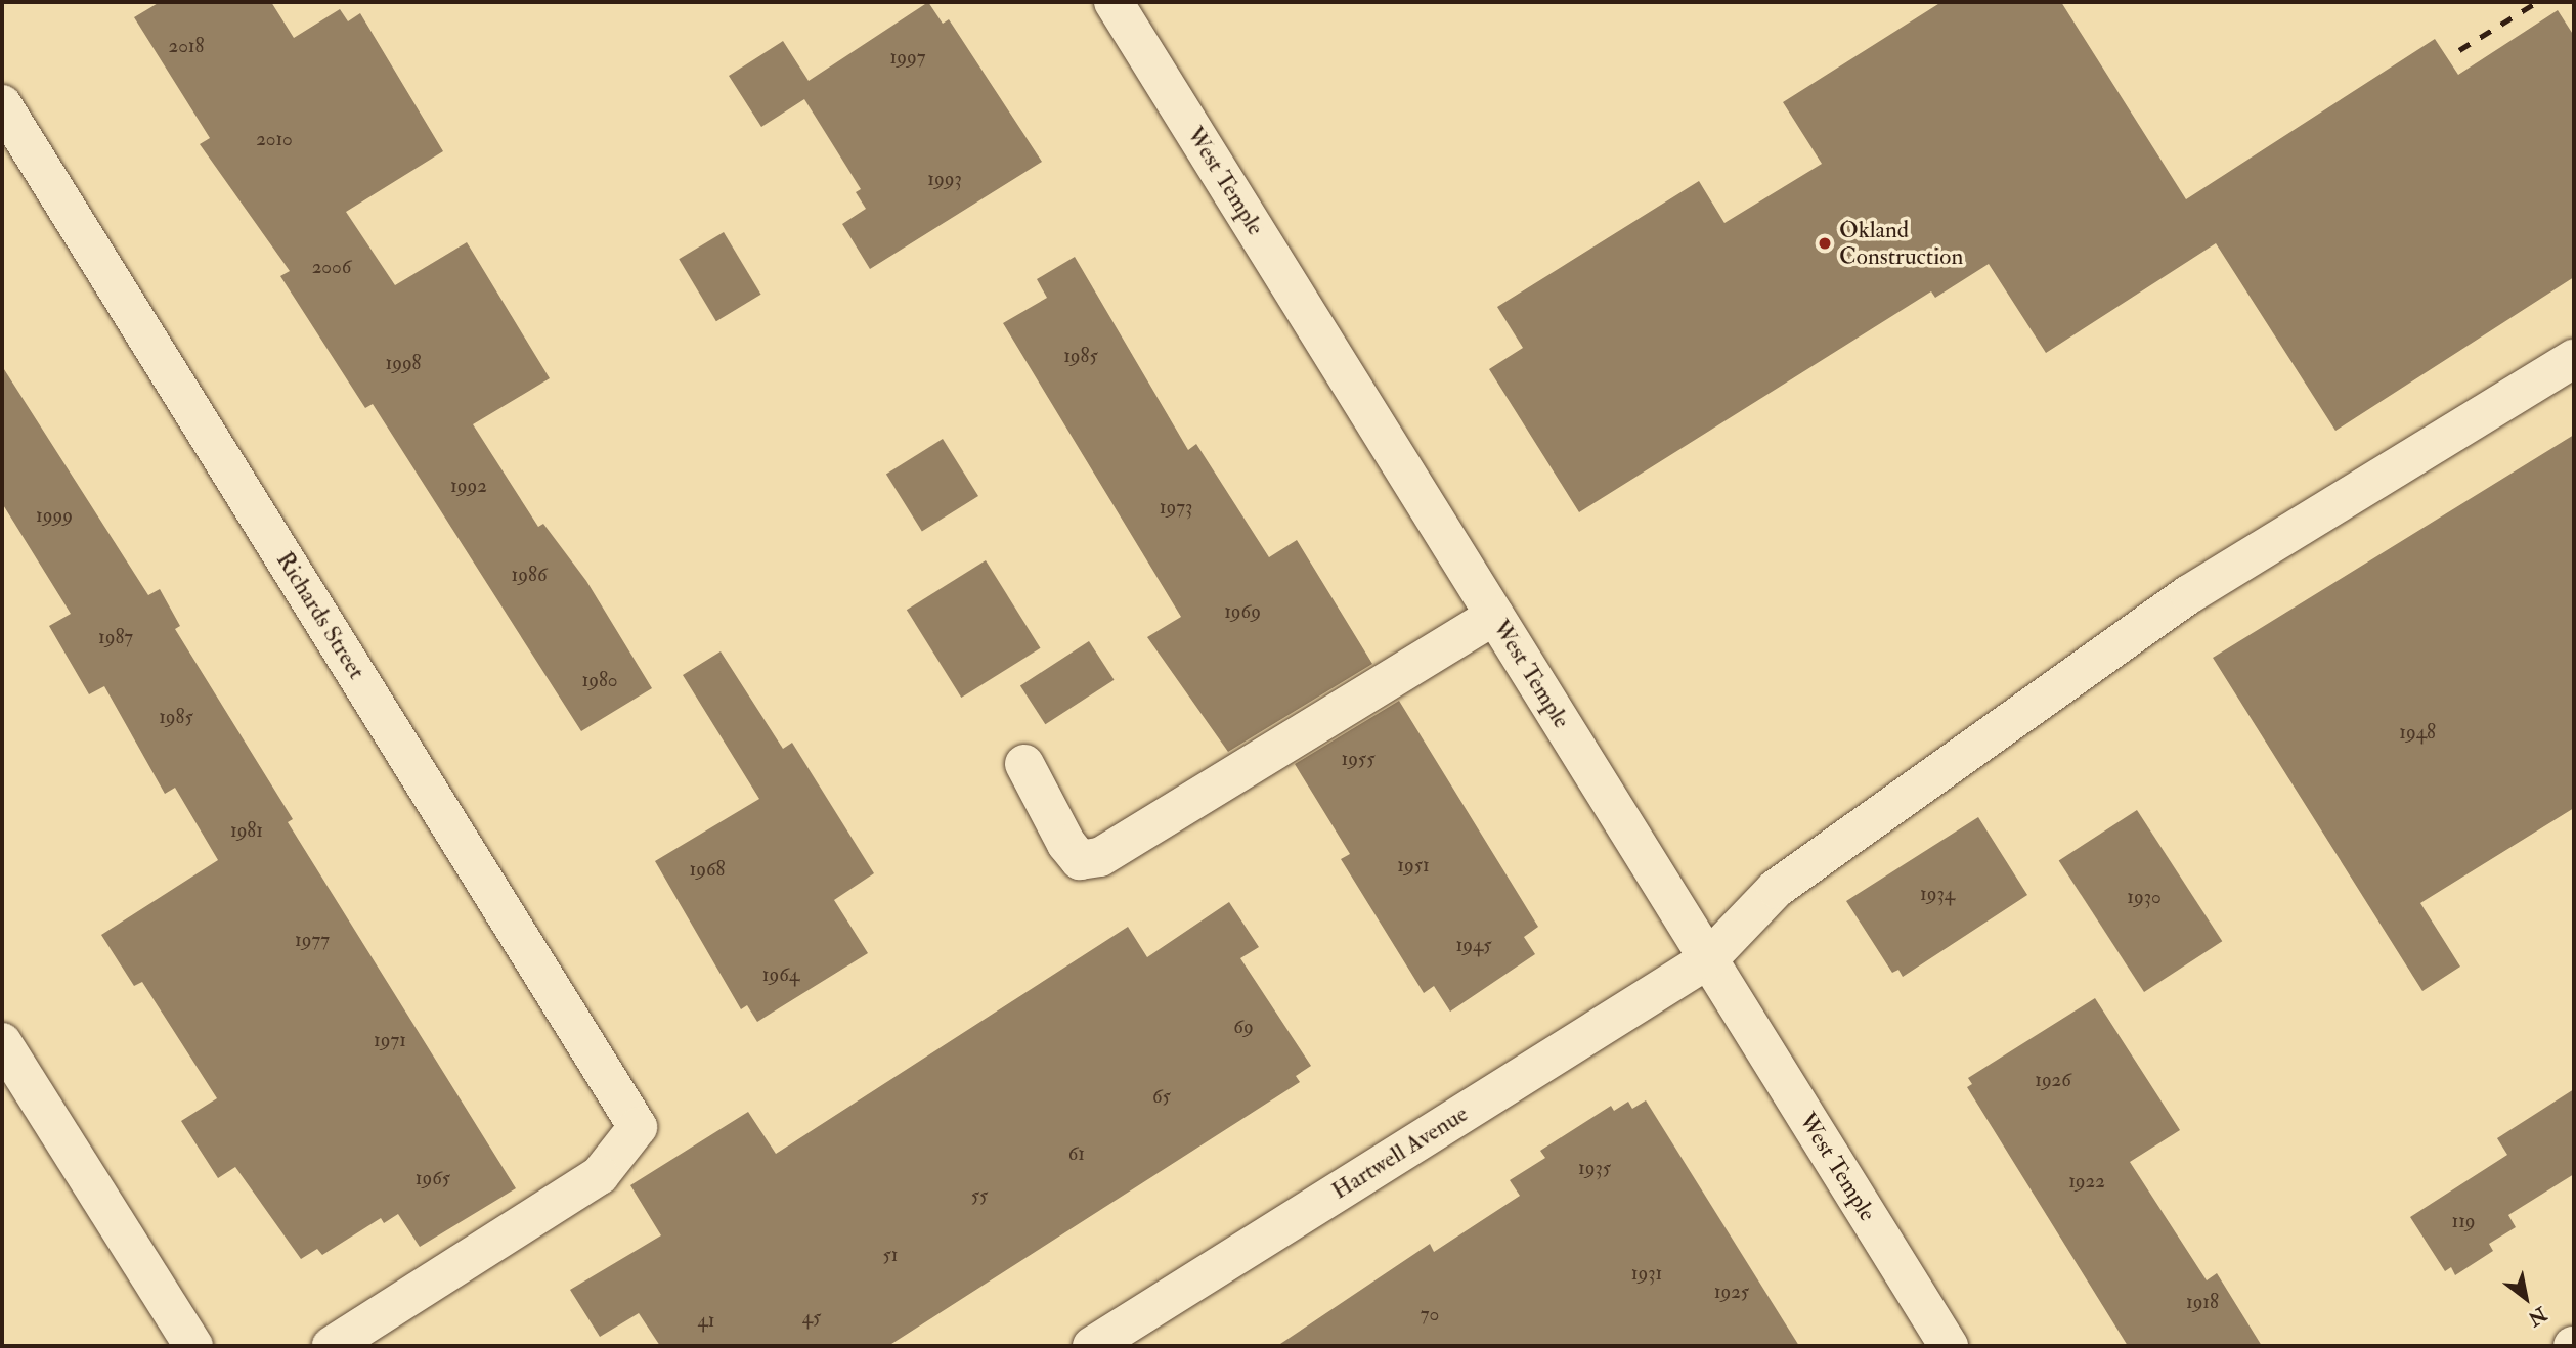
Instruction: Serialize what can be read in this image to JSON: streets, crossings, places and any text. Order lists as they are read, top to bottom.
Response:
{
  "streets": {
    "street": ["West Temple", "Richards Street", "Hartwell Avenue"]
  },
  "crossings": [
    ["West Temple", "Hartwell Avenue"]
  ],
  "places": ["Okland Construction"],
  "house_numbers": [
    "2018",
    "1997",
    "2010",
    "1993",
    "2006",
    "1985",
    "1998",
    "1992",
    "1973",
    "1999",
    "1986",
    "1969",
    "1987",
    "1980",
    "1985",
    "1948",
    "1955",
    "1981",
    "1951",
    "1968",
    "1934",
    "1930",
    "1977",
    "1945",
    "1964",
    "69",
    "1971",
    "1926",
    "65",
    "61",
    "1935",
    "1965",
    "1922",
    "55",
    "119",
    "51",
    "1931",
    "1925",
    "1918",
    "70",
    "45",
    "41"
  ],
  "north": "bottom right"
}
